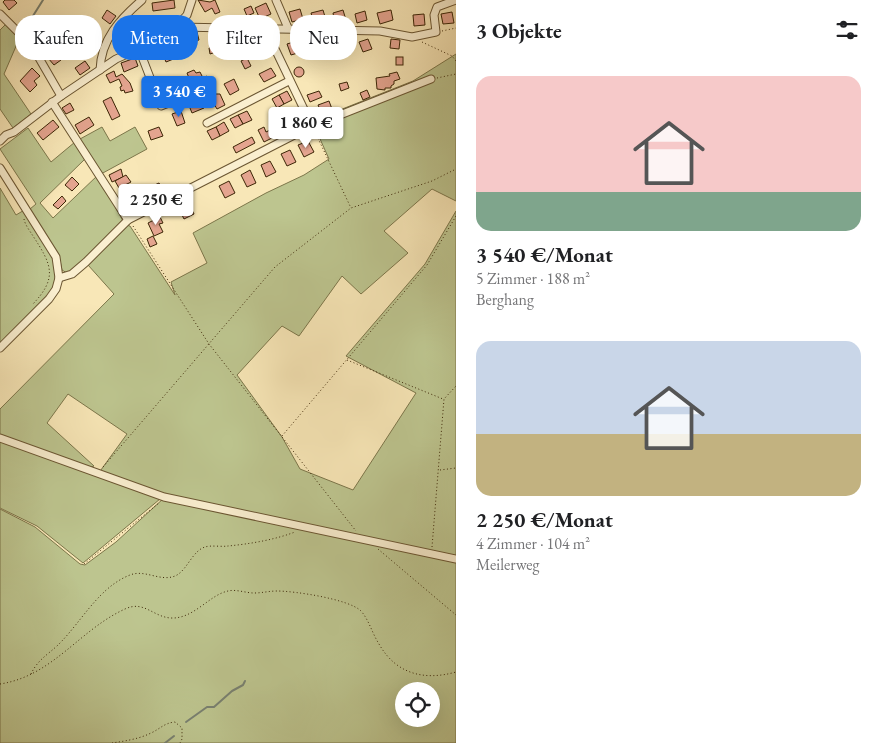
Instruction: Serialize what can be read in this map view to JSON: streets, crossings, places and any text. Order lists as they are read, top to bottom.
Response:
{
  "page": {
    "heading": "3 Objekte",
    "chip": [
      "Kaufen",
      "Mieten",
      "Filter",
      "Neu"
    ],
    "list": [
      {
        "name": "3 540 €/Monat",
        "note": "5 Zimmer · 188 m² · Berghang"
      },
      {
        "name": "2 250 €/Monat",
        "note": "4 Zimmer · 104 m² · Meilerweg"
      }
    ],
    "price": ["3 540 €", "1 860 €", "2 250 €"]
  }
}
